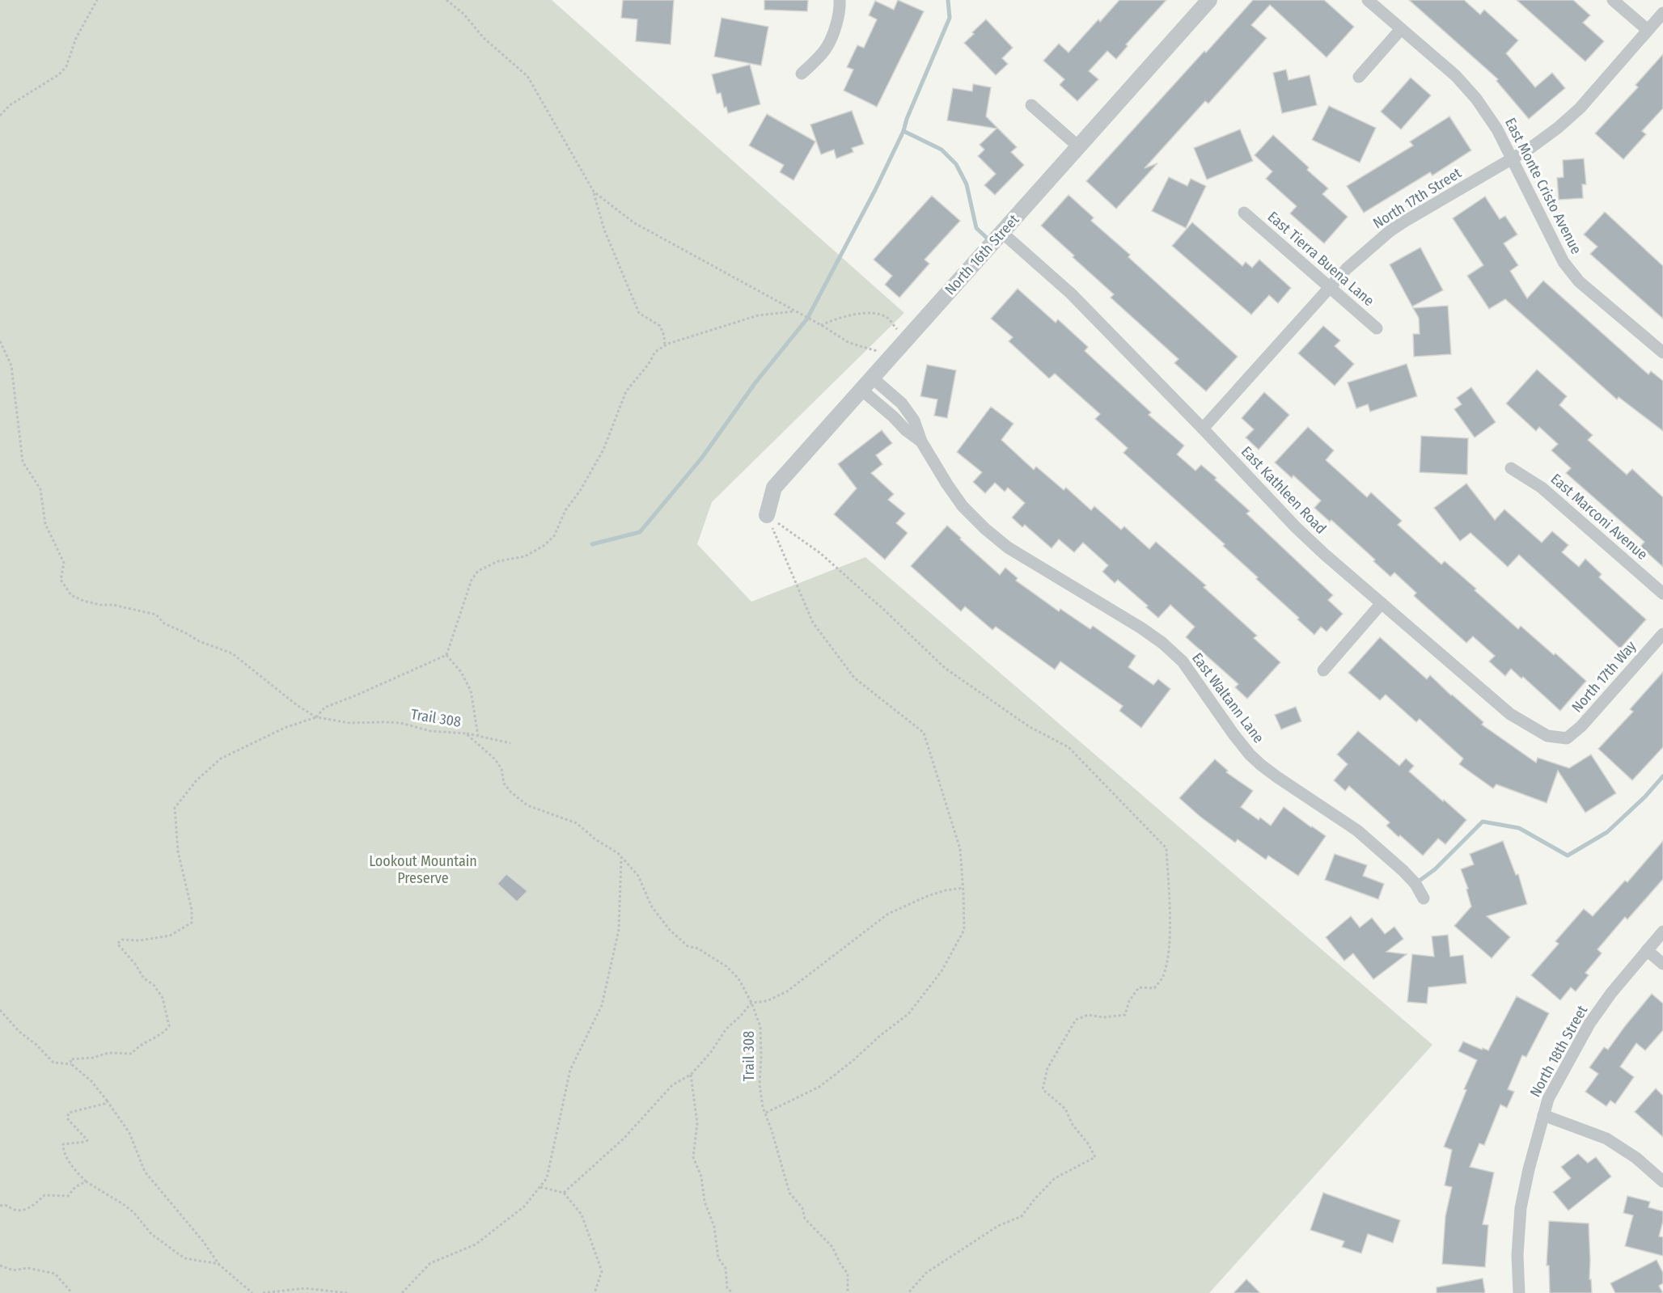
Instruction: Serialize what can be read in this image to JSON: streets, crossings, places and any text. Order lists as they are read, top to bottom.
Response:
{
  "streets": {
    "street": [
      "East Monte Cristo Avenue",
      "North 17th Street",
      "North 16th Street",
      "East Tierra Buena Lane",
      "East Kathleen Road",
      "East Marconi Avenue",
      "North 17th Way",
      "East Waltann Lane",
      "North 18th Street"
    ],
    "path": ["Trail 308"]
  },
  "crossings": [
    ["East Monte Cristo Avenue", "North 17th Street"],
    ["North 17th Street", "East Tierra Buena Lane"],
    ["North 17th Street", "East Kathleen Road"],
    ["North 16th Street", "East Kathleen Road"],
    ["North 16th Street", "East Waltann Lane"],
    ["East Kathleen Road", "North 17th Way"]
  ],
  "parks": ["Lookout Mountain Preserve"]
}
